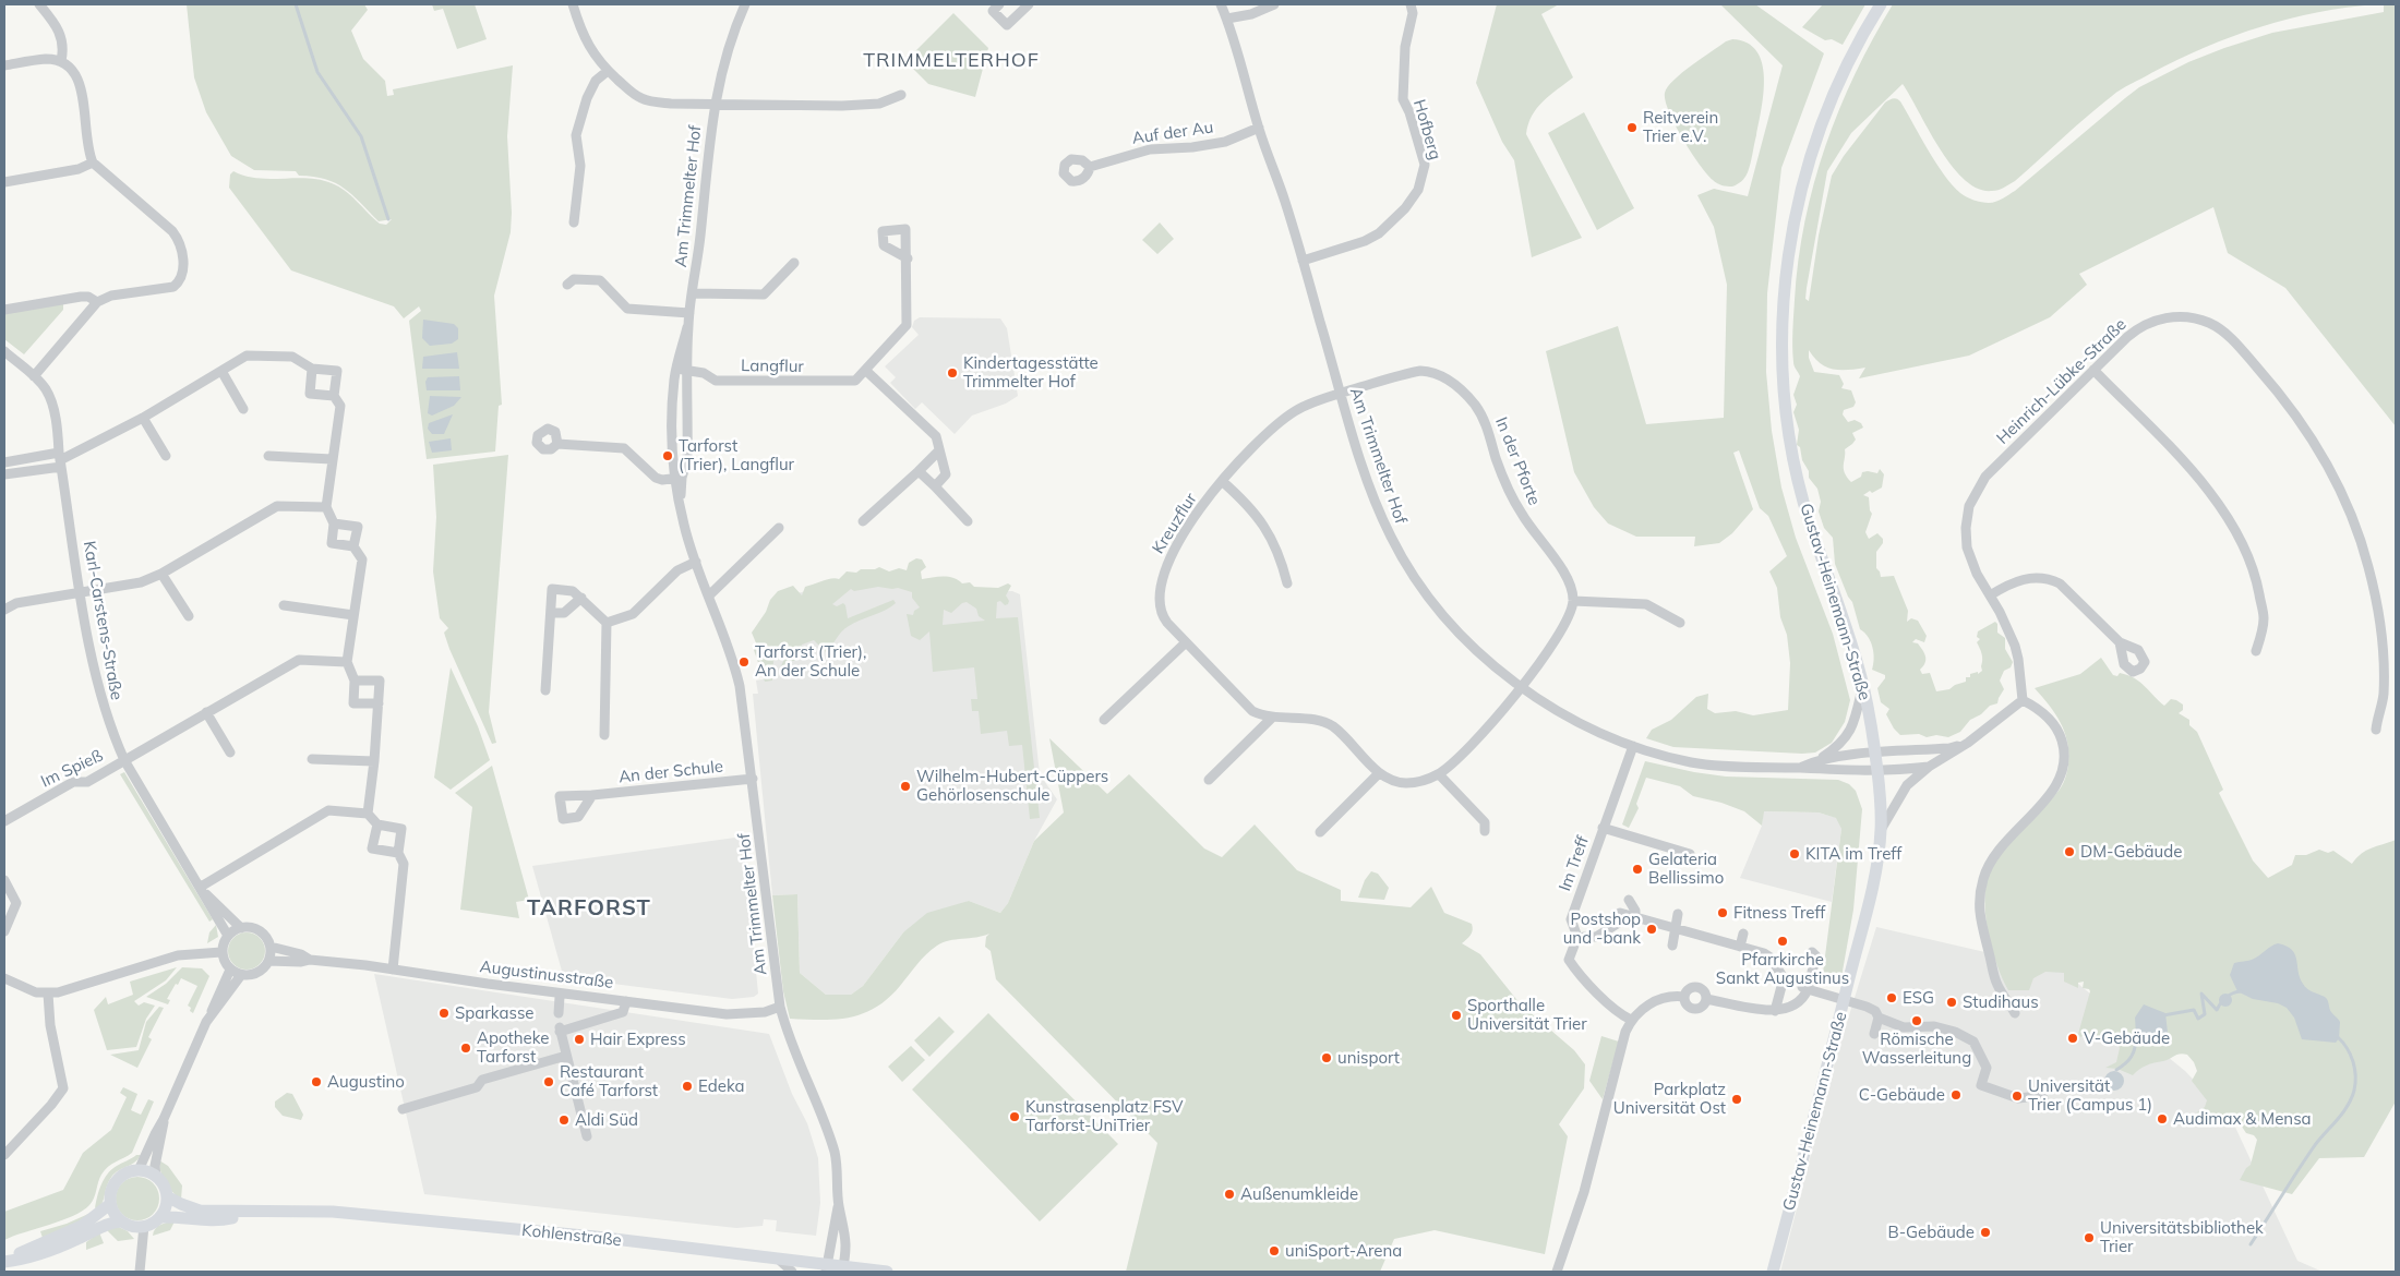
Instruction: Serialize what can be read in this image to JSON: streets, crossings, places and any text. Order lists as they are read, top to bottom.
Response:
{
  "streets": {
    "main road": ["Gustav-Heinemann-Straße", "Kohlenstraße"],
    "street": [
      "Hofberg",
      "Auf der Au",
      "Am Trimmelter Hof",
      "Langflur",
      "Heinrich-Lübke-Straße",
      "In der Pforte",
      "Kreuzflur",
      "Karl-Carstens-Straße",
      "Im Spieß",
      "An der Schule",
      "Im Treff",
      "Augustinusstraße"
    ]
  },
  "crossings": [
    ["Hofberg", "Am Trimmelter Hof"],
    ["Auf der Au", "Am Trimmelter Hof"],
    ["Am Trimmelter Hof", "Langflur"],
    ["Am Trimmelter Hof", "In der Pforte"],
    ["Am Trimmelter Hof", "Kreuzflur"],
    ["Am Trimmelter Hof", "Gustav-Heinemann-Straße"],
    ["Am Trimmelter Hof", "An der Schule"],
    ["Am Trimmelter Hof", "Im Treff"],
    ["Am Trimmelter Hof", "Augustinusstraße"],
    ["Am Trimmelter Hof", "Kohlenstraße"],
    ["In der Pforte", "Kreuzflur"],
    ["Karl-Carstens-Straße", "Im Spieß"],
    ["Karl-Carstens-Straße", "Augustinusstraße"]
  ],
  "districts": ["TRIMMELTERHOF", "TARFORST"],
  "places": [
    "Reitverein Trier e.V.",
    "Kindertagesstätte Trimmelter Hof",
    "Tarforst (Trier), Langflur",
    "Tarforst (Trier), An der Schule",
    "Wilhelm-Hubert-Cüppers Gehörlosenschule",
    "DM-Gebäude",
    "KITA im Treff",
    "Gelateria Bellissimo",
    "Fitness Treff",
    "Postshop und -bank",
    "Pfarrkirche Sankt Augustinus",
    "ESG",
    "Studihaus",
    "Sparkasse",
    "Sporthalle Universität Trier",
    "Römische Wasserleitung",
    "V-Gebäude",
    "Hair Express",
    "Apotheke Tarforst",
    "unisport",
    "Augustino",
    "Restaurant Café Tarforst",
    "Edeka",
    "C-Gebäude",
    "Universität Trier (Campus 1)",
    "Parkplatz Universität Ost",
    "Kunstrasenplatz FSV Tarforst-UniTrier",
    "Audimax & Mensa",
    "Aldi Süd",
    "Außenumkleide",
    "B-Gebäude",
    "Universitätsbibliothek Trier",
    "uniSport-Arena"
  ]
}
